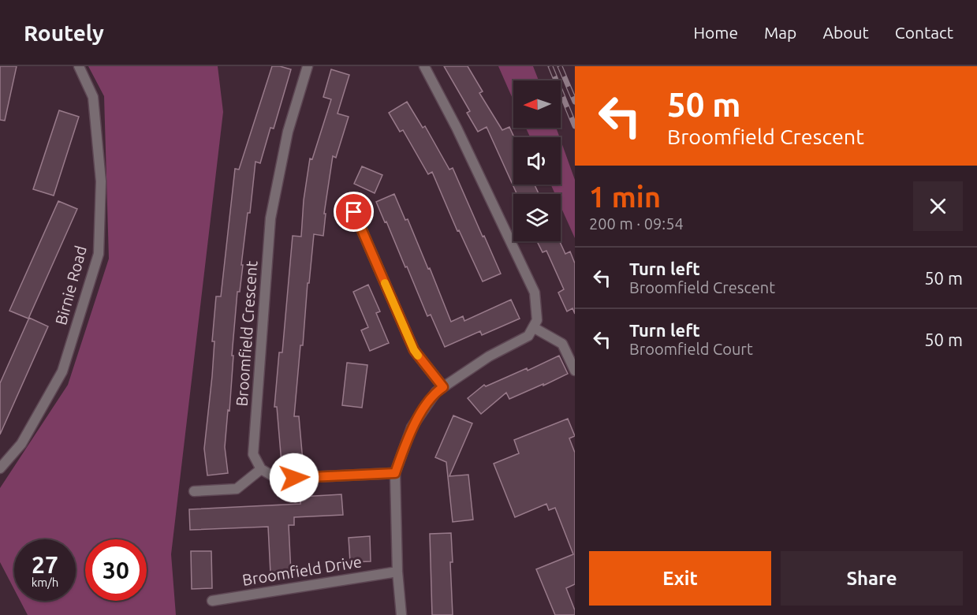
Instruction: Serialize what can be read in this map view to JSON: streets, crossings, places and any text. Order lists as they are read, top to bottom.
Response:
{
  "streets": {
    "street": ["Birnie Road", "Broomfield Crescent", "Broomfield Drive"]
  },
  "north": "left",
  "page": {
    "header": "Routely",
    "nav": [
      "Home",
      "Map",
      "About",
      "Contact"
    ],
    "turn": ["50 m", "Broomfield Crescent"],
    "heading": ["1 min", "200 m · 09:54"],
    "list": [
      {
        "name": "Turn left",
        "note": "Broomfield Crescent",
        "value": "50 m"
      },
      {
        "name": "Turn left",
        "note": "Broomfield Court",
        "value": "50 m"
      }
    ],
    "speed": "27 km/h",
    "limit": "30",
    "buttons": ["Exit", "Share"]
  }
}
